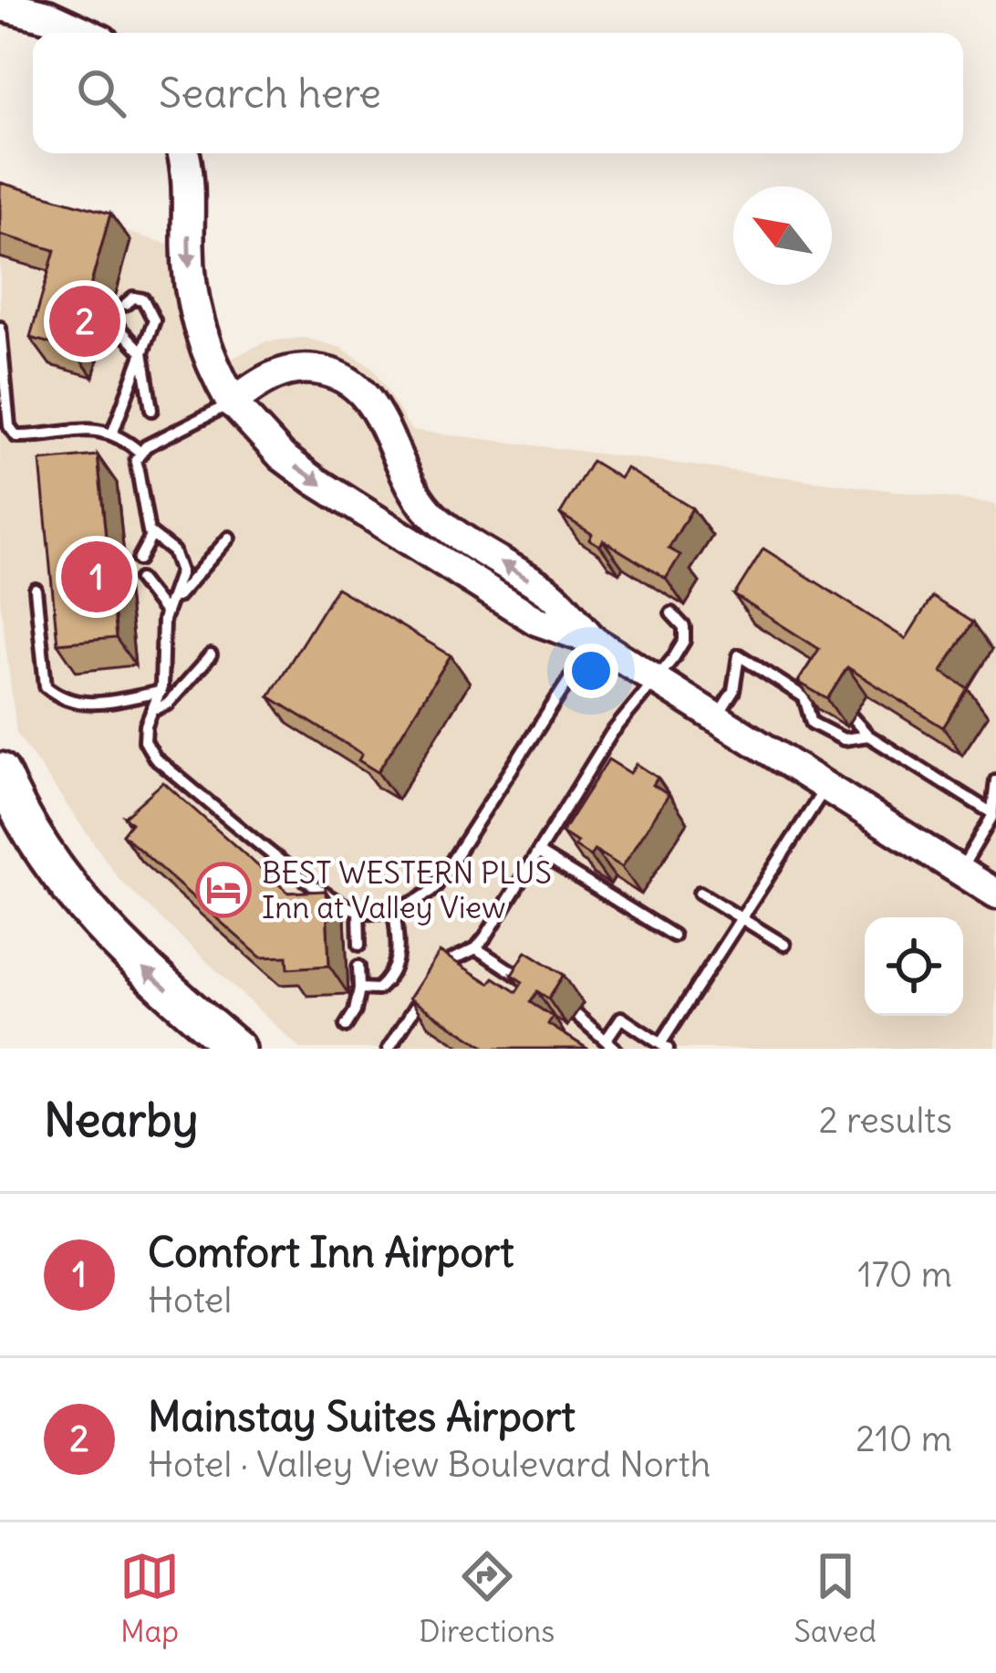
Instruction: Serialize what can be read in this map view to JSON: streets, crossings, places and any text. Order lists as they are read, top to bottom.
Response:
{
  "places": {
    "hotel": ["BEST WESTERN PLUS Inn at Valley View"]
  },
  "north": "top left",
  "page": {
    "search": "Search here",
    "pins": ["2", "1"],
    "heading": ["Nearby", "2 results"],
    "list": [
      {
        "mark": "1",
        "name": "Comfort Inn Airport",
        "note": "Hotel",
        "value": "170 m"
      },
      {
        "mark": "2",
        "name": "Mainstay Suites Airport",
        "note": "Hotel · Valley View Boulevard North",
        "value": "210 m"
      }
    ],
    "nav": ["Map", "Directions", "Saved"]
  }
}
